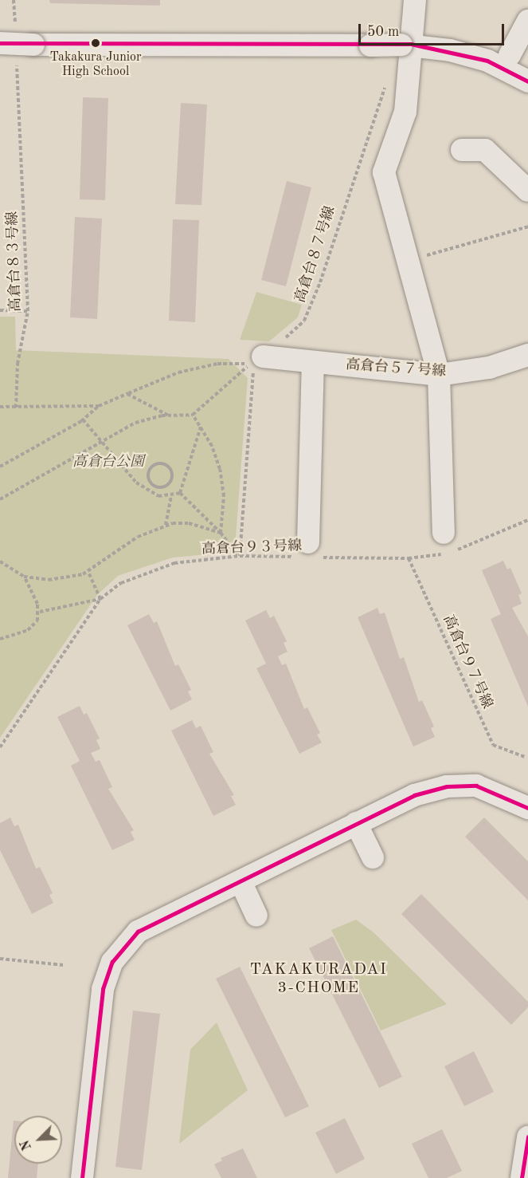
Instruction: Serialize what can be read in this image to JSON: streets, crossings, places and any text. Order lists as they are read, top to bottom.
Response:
{
  "streets": {
    "street": ["高倉台５７号線"],
    "path": [
      "高倉台８７号線",
      "高倉台８３号線",
      "高倉台９３号線",
      "高倉台９７号線"
    ]
  },
  "crossings": [
    ["高倉台８７号線", "高倉台５７号線"],
    ["高倉台９３号線", "高倉台９７号線"]
  ],
  "districts": ["TAKAKURADAI 3-CHOME"],
  "parks": ["高倉台公園"],
  "places": ["Takakura Junior High School"],
  "scale_bar": "50 m",
  "north": "bottom left"
}
